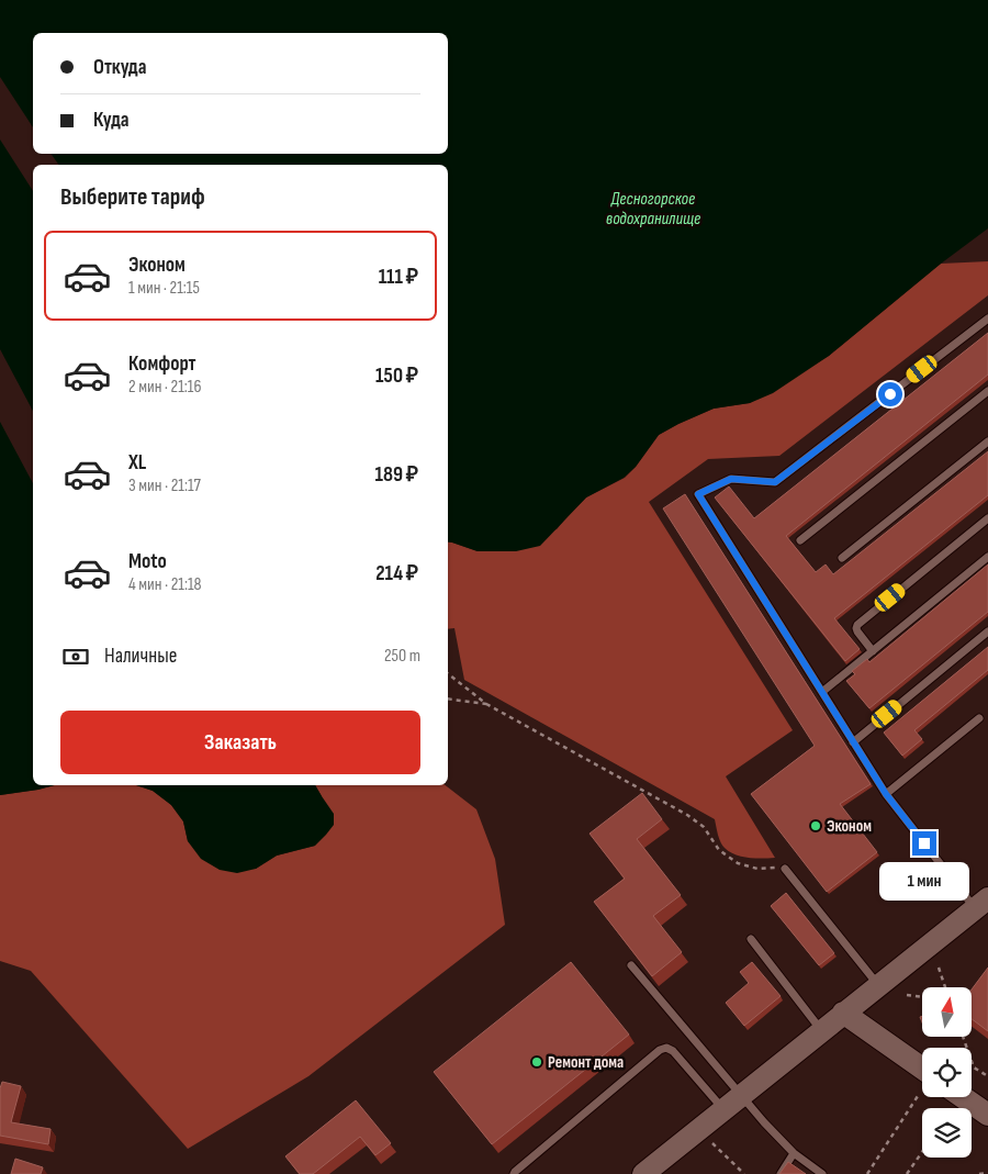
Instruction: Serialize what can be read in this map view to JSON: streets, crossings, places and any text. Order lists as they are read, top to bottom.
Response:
{
  "water": ["Десногорское водохранилище"],
  "places": ["Эконом", "Ремонт дома"],
  "north": "top",
  "page": {
    "banner": ["Откуда", "Куда"],
    "heading": "Выберите тариф",
    "list": [
      {
        "name": "Эконом",
        "note": "1 мин · 21:15",
        "value": "111 ₽"
      },
      {
        "name": "Комфорт",
        "note": "2 мин · 21:16",
        "value": "150 ₽"
      },
      {
        "name": "XL",
        "note": "3 мин · 21:17",
        "value": "189 ₽"
      },
      {
        "name": "Moto",
        "note": "4 мин · 21:18",
        "value": "214 ₽"
      }
    ],
    "pay": ["Наличные", "250 m"],
    "buttons": "Заказать",
    "bubble": "1 мин"
  }
}
